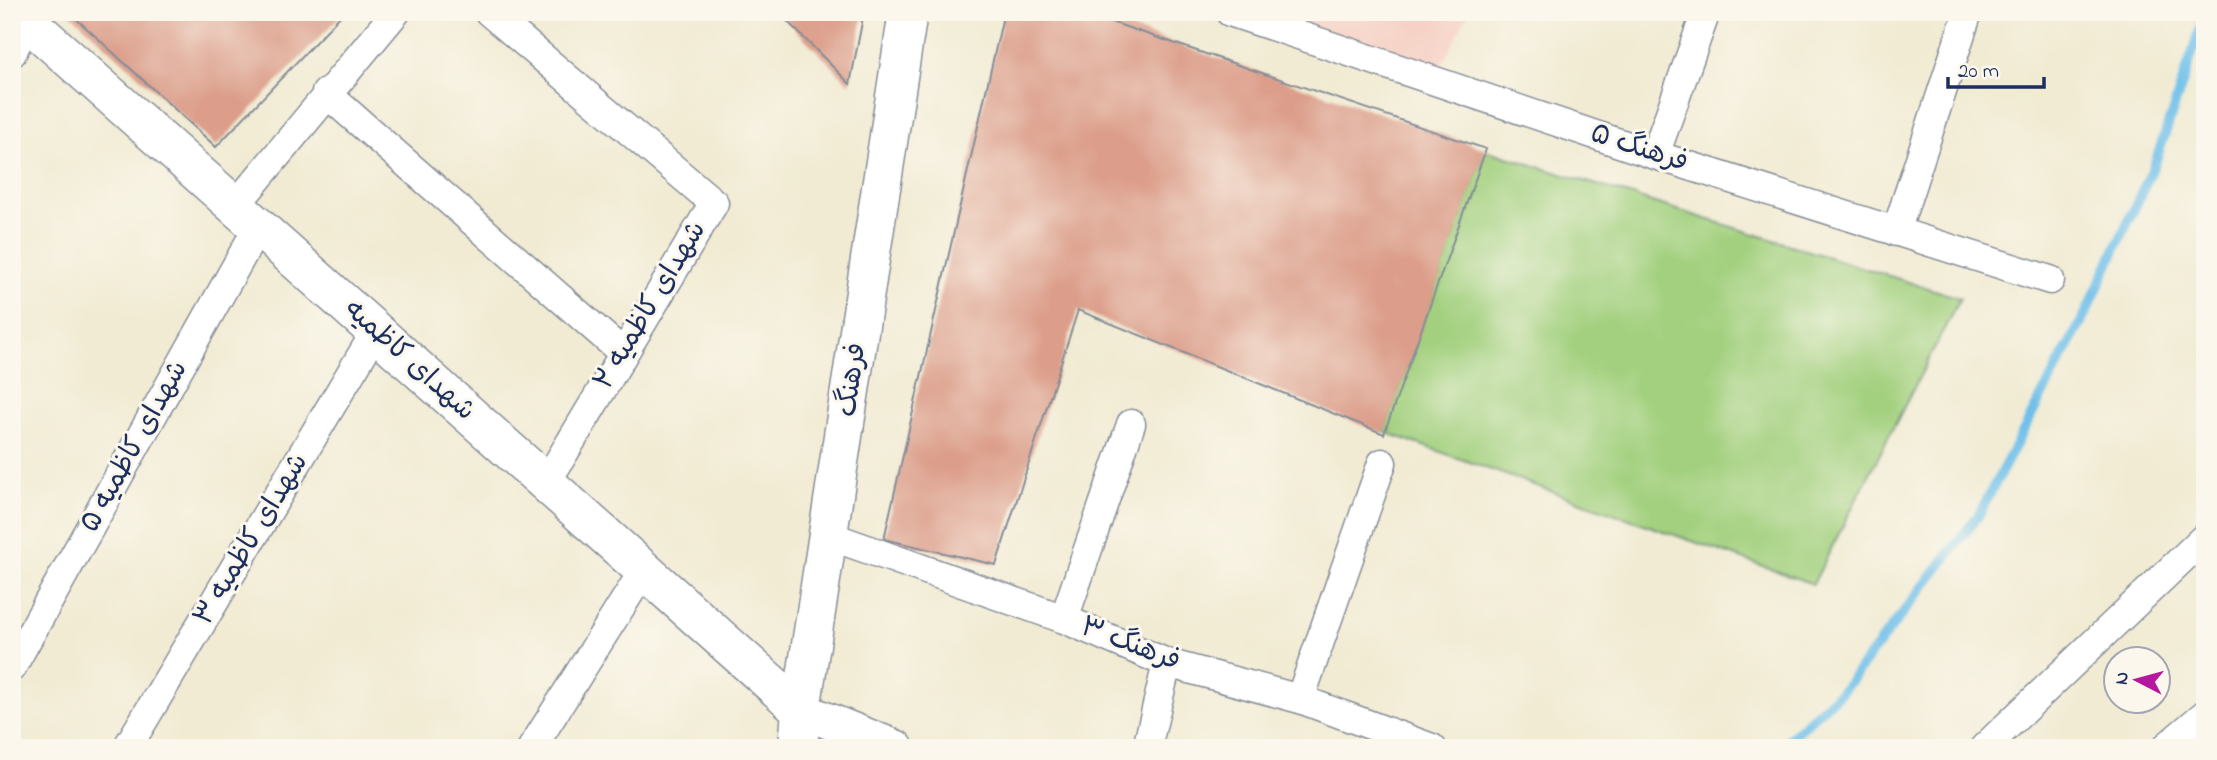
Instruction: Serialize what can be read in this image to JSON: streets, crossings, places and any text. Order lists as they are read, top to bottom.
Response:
{
  "streets": {
    "main road": ["شهدای کاظمیه", "فرهنگ"],
    "street": [
      "فرهنگ ۵",
      "شهدای کاظمیه ۲",
      "شهدای کاظمیه ۵",
      "شهدای کاظمیه ۳",
      "فرهنگ ۳"
    ]
  },
  "crossings": [
    ["شهدای کاظمیه ۲", "شهدای کاظمیه"],
    ["شهدای کاظمیه", "فرهنگ"],
    ["شهدای کاظمیه", "شهدای کاظمیه ۵"],
    ["شهدای کاظمیه", "شهدای کاظمیه ۳"],
    ["فرهنگ", "فرهنگ ۳"]
  ],
  "scale_bar": "20 m",
  "north": "left"
}
